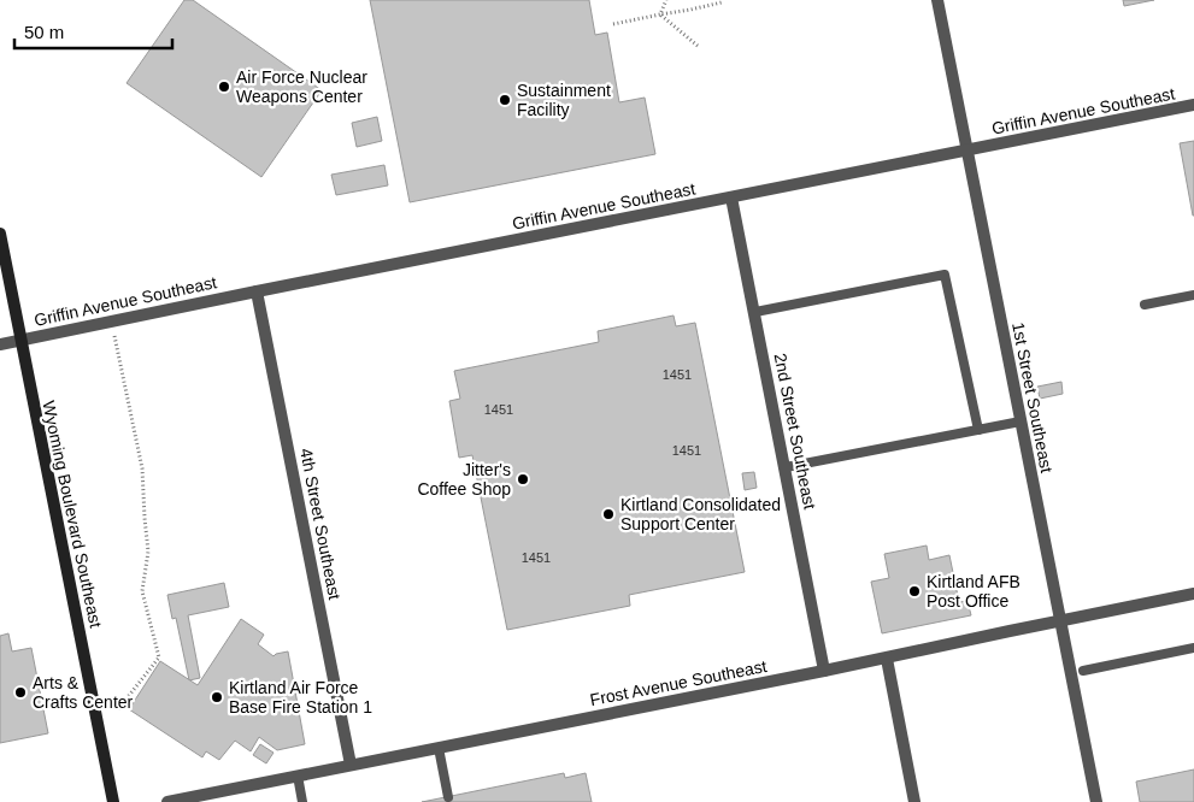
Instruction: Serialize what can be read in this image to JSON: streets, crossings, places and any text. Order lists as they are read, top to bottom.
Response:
{
  "streets": {
    "main road": ["Wyoming Boulevard Southeast"],
    "street": [
      "Griffin Avenue Southeast",
      "1st Street Southeast",
      "2nd Street Southeast",
      "4th Street Southeast",
      "Frost Avenue Southeast"
    ]
  },
  "crossings": [
    ["Griffin Avenue Southeast", "1st Street Southeast"],
    ["Griffin Avenue Southeast", "2nd Street Southeast"],
    ["Griffin Avenue Southeast", "Wyoming Boulevard Southeast"],
    ["Griffin Avenue Southeast", "4th Street Southeast"],
    ["1st Street Southeast", "Frost Avenue Southeast"],
    ["2nd Street Southeast", "Frost Avenue Southeast"],
    ["4th Street Southeast", "Frost Avenue Southeast"]
  ],
  "places": [
    "Air Force Nuclear Weapons Center",
    "Sustainment Facility",
    "Jitter's Coffee Shop",
    "Kirtland Consolidated Support Center",
    "Kirtland AFB Post Office",
    "Arts & Crafts Center",
    "Kirtland Air Force Base Fire Station 1"
  ],
  "house_numbers": [
    "1451",
    "1451",
    "1451",
    "1451"
  ],
  "scale_bar": "50 m"
}
